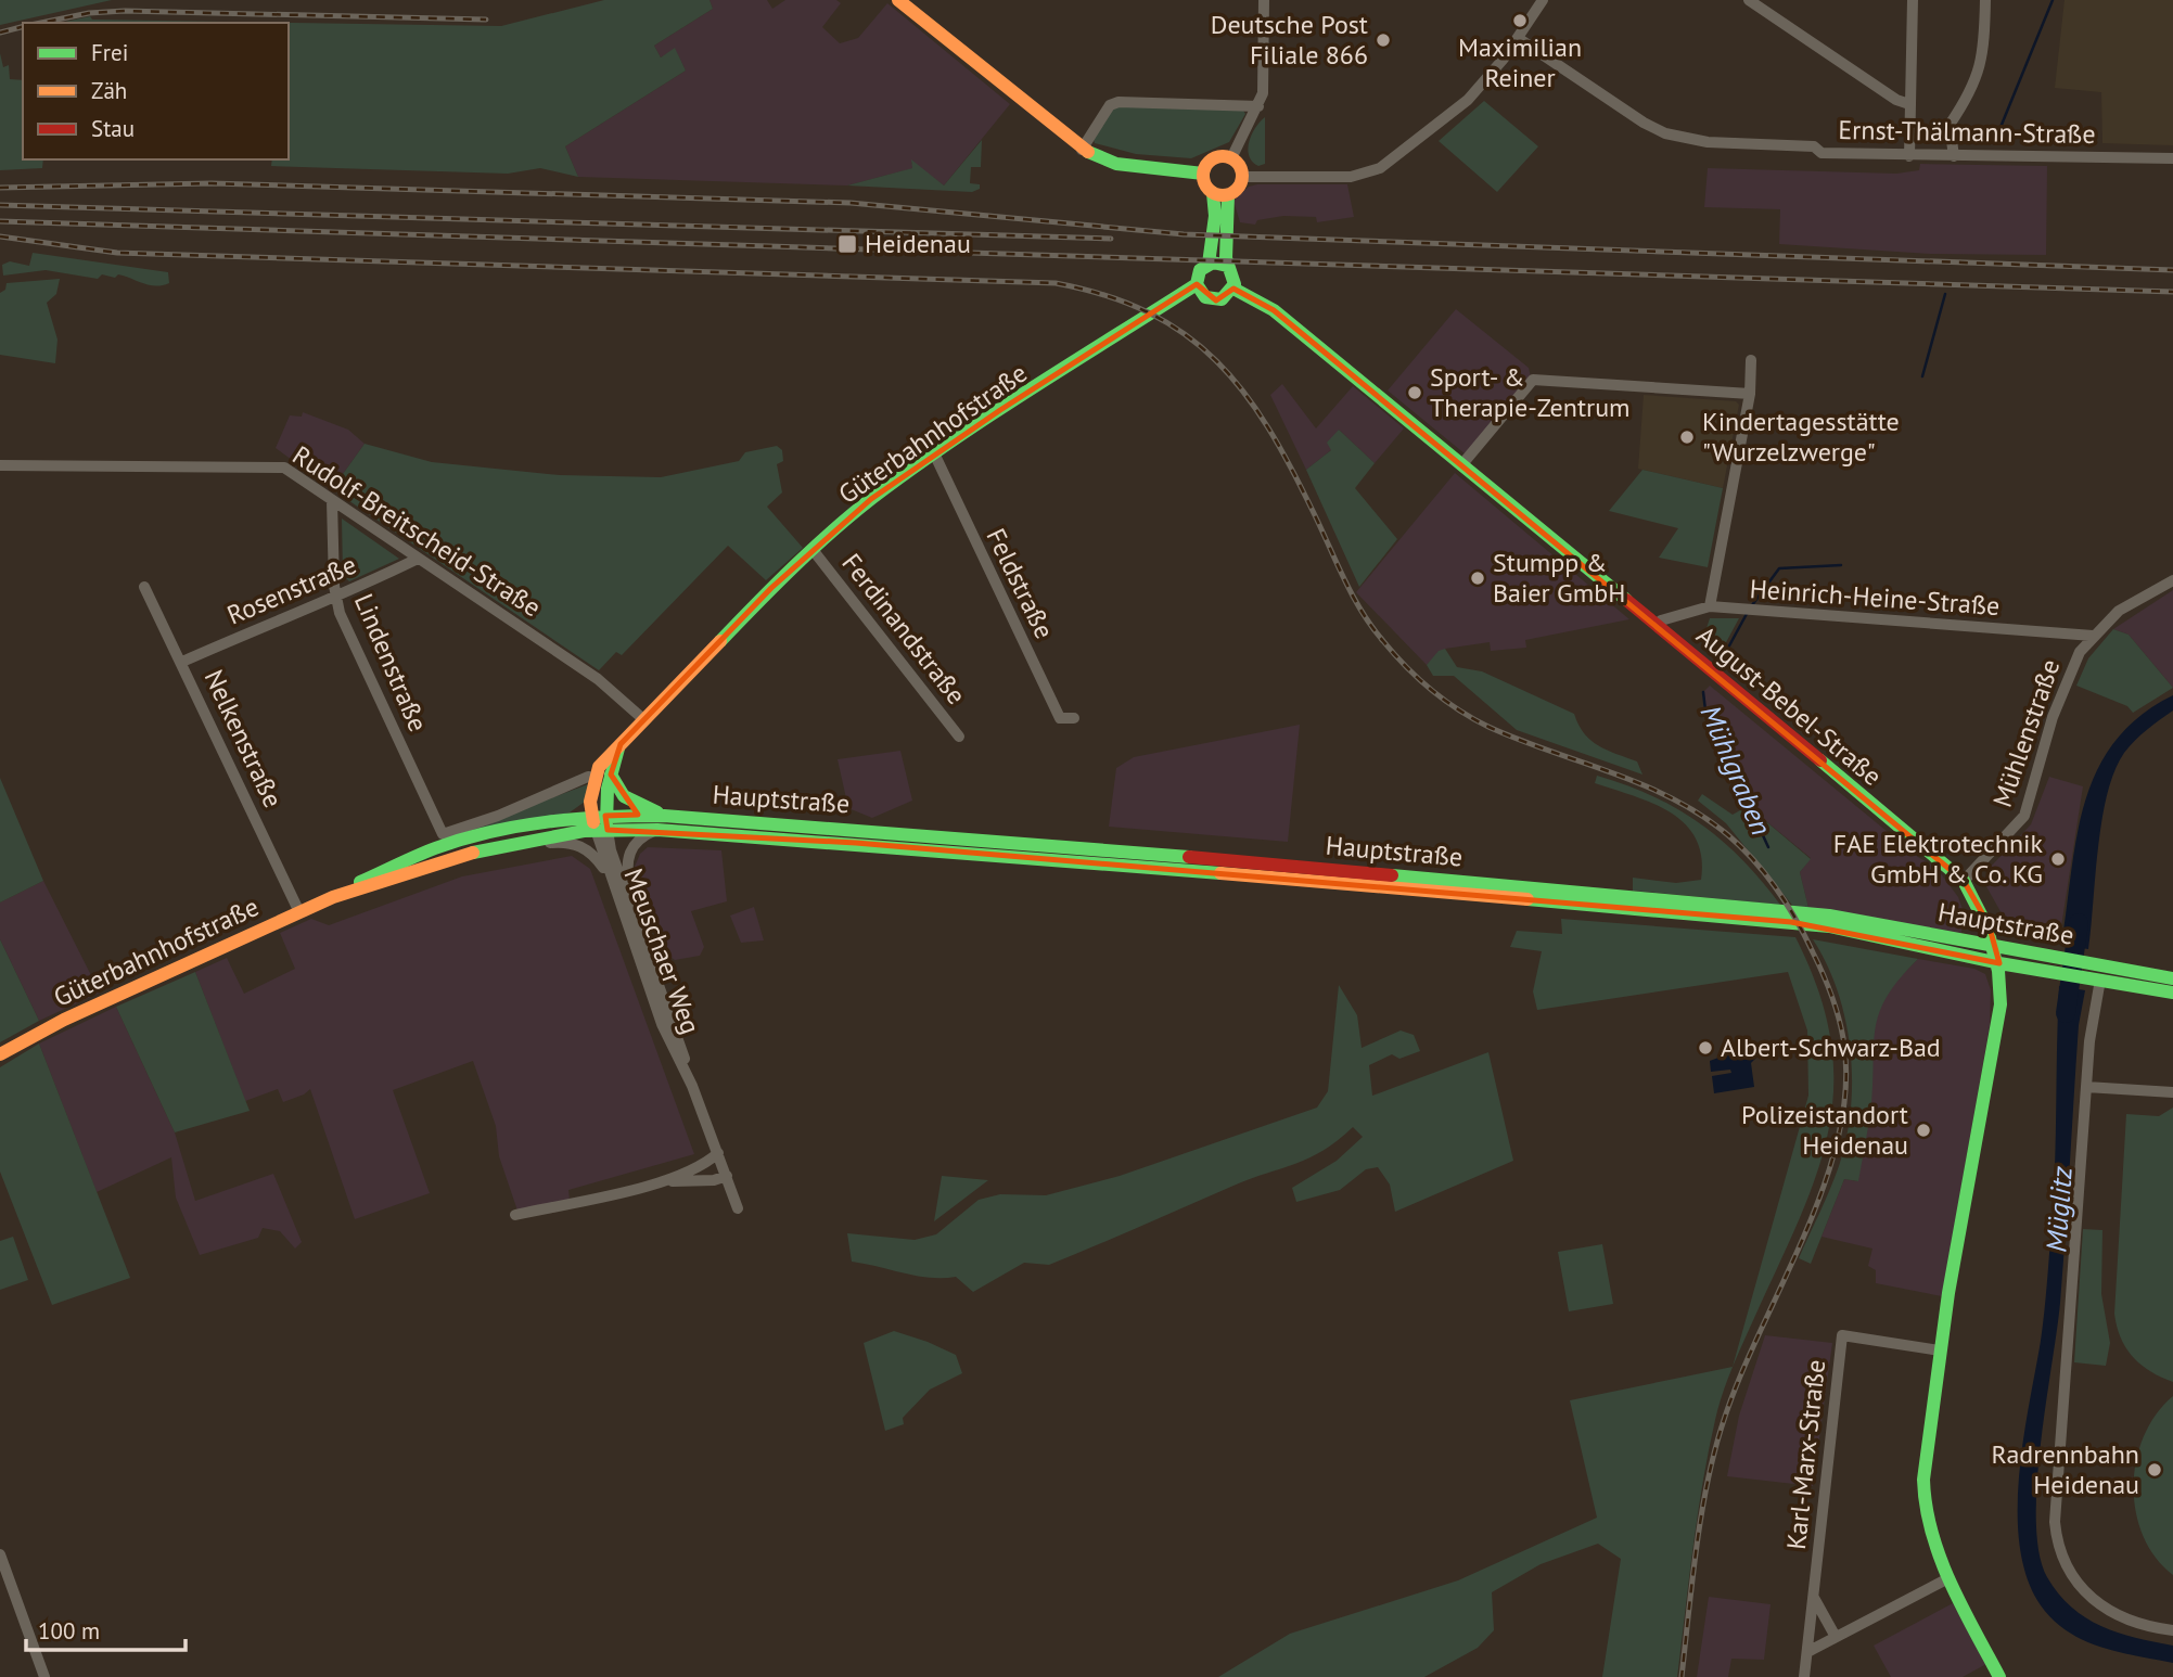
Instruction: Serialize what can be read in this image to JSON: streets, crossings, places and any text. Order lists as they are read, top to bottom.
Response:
{
  "streets": {
    "main road": ["Güterbahnhofstraße", "August-Bebel-Straße", "Hauptstraße"],
    "street": [
      "Ernst-Thälmann-Straße",
      "Rudolf-Breitscheid-Straße",
      "Feldstraße",
      "Rosenstraße",
      "Heinrich-Heine-Straße",
      "Ferdinandstraße",
      "Lindenstraße",
      "Mühlenstraße",
      "Nelkenstraße",
      "Meuschaer Weg",
      "Karl-Marx-Straße"
    ]
  },
  "crossings": [
    ["Güterbahnhofstraße", "Rudolf-Breitscheid-Straße"],
    ["Güterbahnhofstraße", "Feldstraße"],
    ["Güterbahnhofstraße", "Ferdinandstraße"],
    ["Güterbahnhofstraße", "Lindenstraße"],
    ["Güterbahnhofstraße", "August-Bebel-Straße"],
    ["Güterbahnhofstraße", "Nelkenstraße"],
    ["Güterbahnhofstraße", "Hauptstraße"],
    ["Güterbahnhofstraße", "Meuschaer Weg"],
    ["Rudolf-Breitscheid-Straße", "Rosenstraße"],
    ["Rudolf-Breitscheid-Straße", "Lindenstraße"],
    ["Rosenstraße", "Lindenstraße"],
    ["Rosenstraße", "Nelkenstraße"],
    ["Heinrich-Heine-Straße", "August-Bebel-Straße"],
    ["Heinrich-Heine-Straße", "Mühlenstraße"],
    ["August-Bebel-Straße", "Mühlenstraße"],
    ["August-Bebel-Straße", "Hauptstraße"],
    ["August-Bebel-Straße", "Karl-Marx-Straße"],
    ["Hauptstraße", "Meuschaer Weg"]
  ],
  "water": ["Mühlgraben", "Müglitz"],
  "places": {
    "other": [
      "Maximilian Reiner",
      "Deutsche Post Filiale 866",
      "Sport- & Therapie-Zentrum",
      "Kindertagesstätte \"Wurzelzwerge\"",
      "Stumpp & Baier GmbH",
      "FAE Elektrotechnik GmbH & Co. KG",
      "Albert-Schwarz-Bad",
      "Polizeistandort Heidenau",
      "Radrennbahn Heidenau"
    ],
    "transit": ["Heidenau"]
  },
  "legend": ["Frei", "Zäh", "Stau"],
  "scale_bar": "100 m"
}
